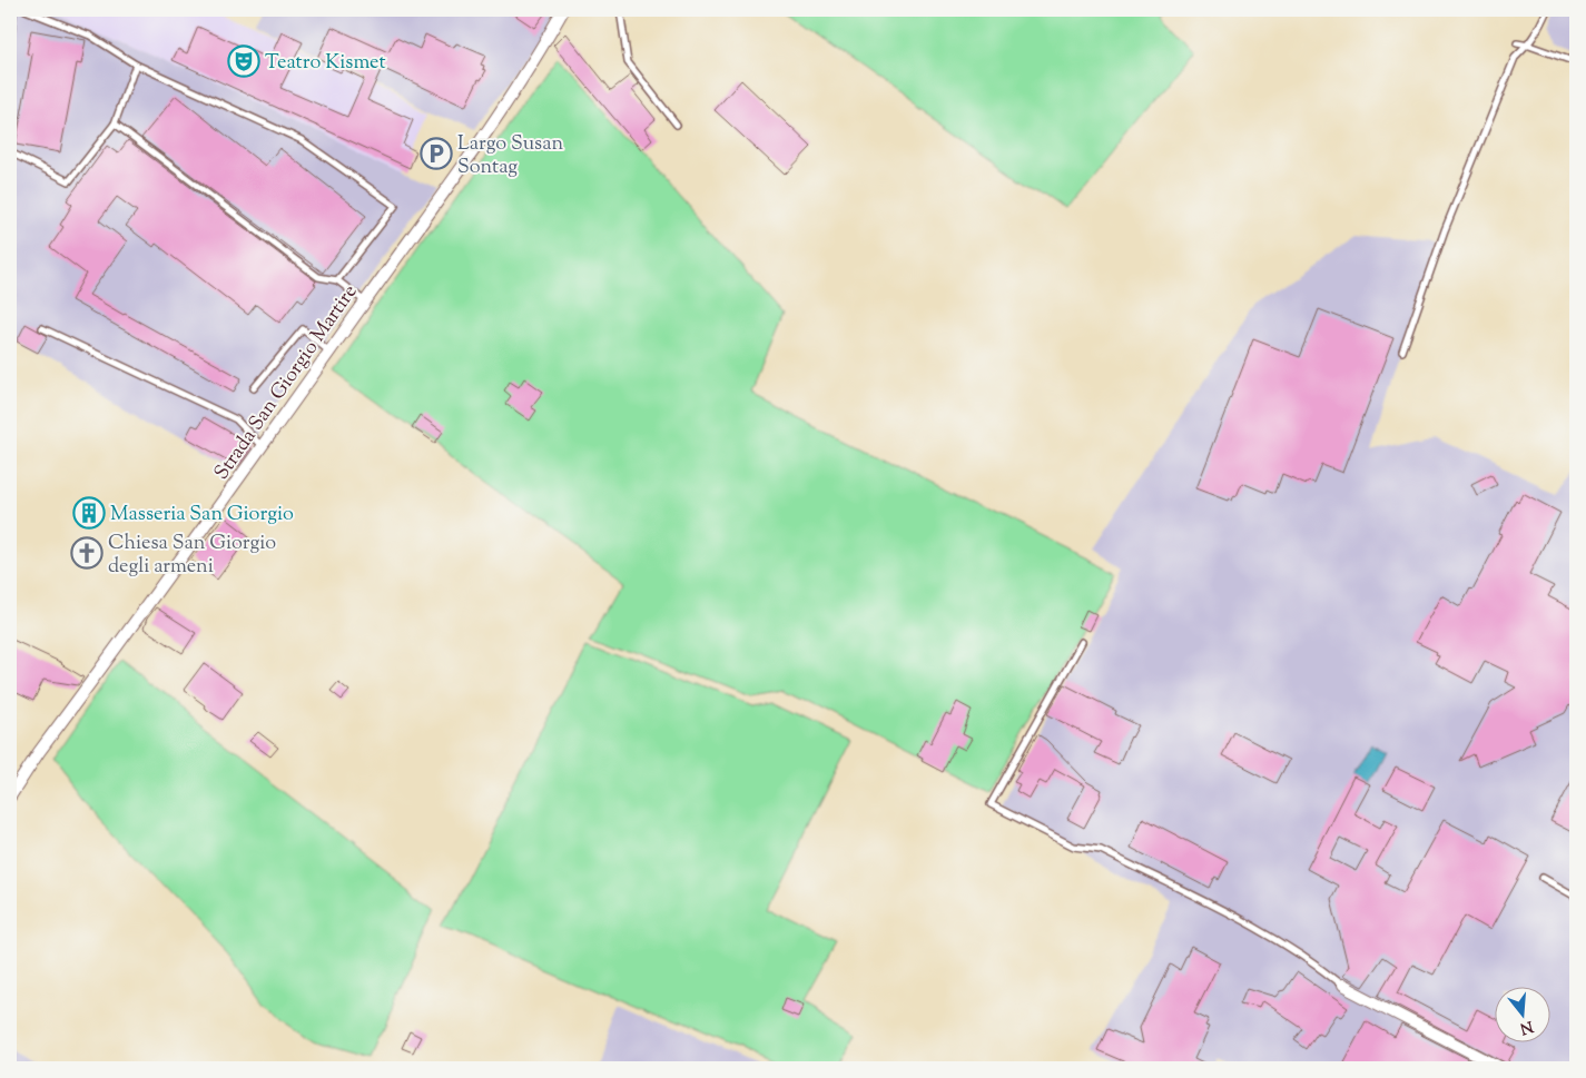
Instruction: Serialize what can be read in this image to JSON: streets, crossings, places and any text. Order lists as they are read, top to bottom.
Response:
{
  "streets": {
    "street": ["Strada San Giorgio Martire"]
  },
  "places": {
    "theatre": ["Teatro Kismet"],
    "parking": ["Largo Susan Sontag"],
    "building": ["Masseria San Giorgio"],
    "church": ["Chiesa San Giorgio degli armeni"]
  },
  "north": "bottom"
}
